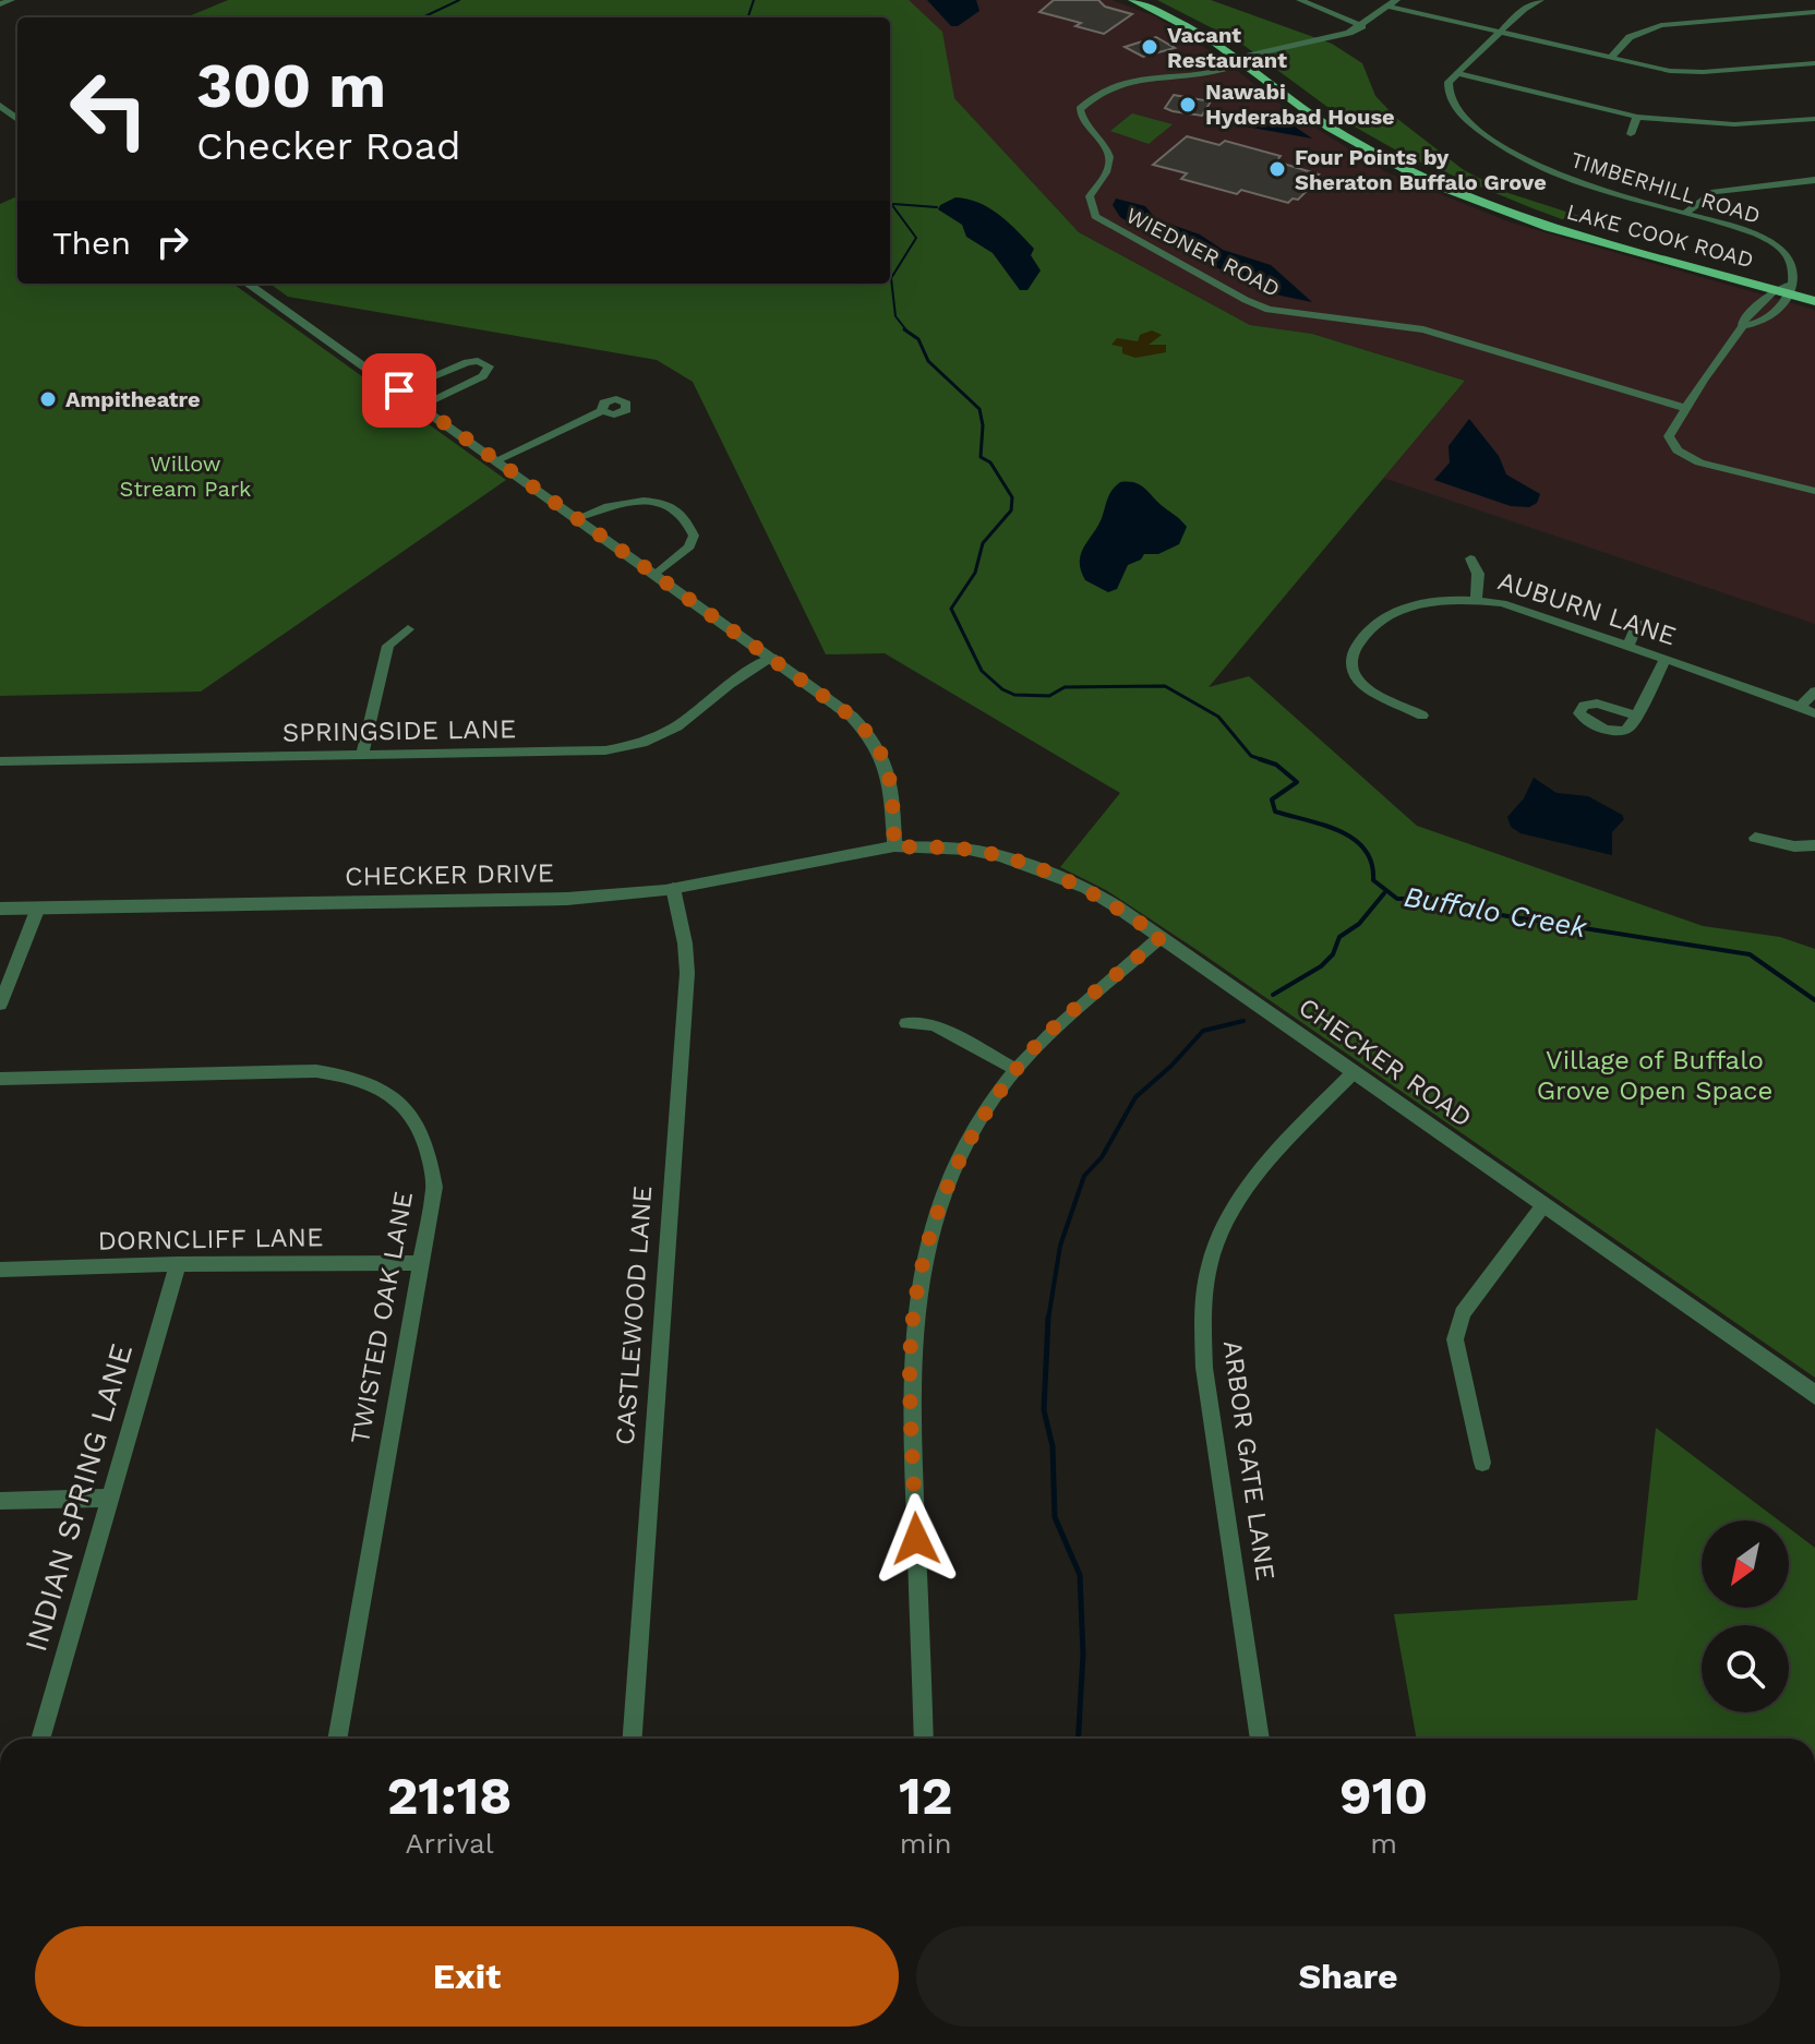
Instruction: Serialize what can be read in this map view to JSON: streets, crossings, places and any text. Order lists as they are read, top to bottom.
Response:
{
  "streets": {
    "main road": ["LAKE COOK ROAD"],
    "street": [
      "TIMBERHILL ROAD",
      "WIEDNER ROAD",
      "AUBURN LANE",
      "SPRINGSIDE LANE",
      "CHECKER DRIVE",
      "CHECKER ROAD",
      "DORNCLIFF LANE",
      "CASTLEWOOD LANE",
      "TWISTED OAK LANE",
      "ARBOR GATE LANE",
      "INDIAN SPRING LANE"
    ]
  },
  "crossings": [
    ["TIMBERHILL ROAD", "LAKE COOK ROAD"],
    ["LAKE COOK ROAD", "WIEDNER ROAD"],
    ["CHECKER DRIVE", "CHECKER ROAD"],
    ["CHECKER DRIVE", "CASTLEWOOD LANE"],
    ["CHECKER ROAD", "ARBOR GATE LANE"],
    ["DORNCLIFF LANE", "TWISTED OAK LANE"],
    ["DORNCLIFF LANE", "INDIAN SPRING LANE"]
  ],
  "water": ["Buffalo Creek"],
  "parks": ["Willow Stream Park", "Village of Buffalo Grove Open Space"],
  "places": [
    "Vacant Restaurant",
    "Nawabi Hyderabad House",
    "Four Points by Sheraton Buffalo Grove",
    "Ampitheatre"
  ],
  "north": "bottom left",
  "page": {
    "turn": ["300 m", "Checker Road"],
    "then": "Then",
    "eta": [
      "21:18",
      "Arrival",
      "12",
      "min",
      "910",
      "m"
    ],
    "buttons": ["Exit", "Share"]
  }
}
